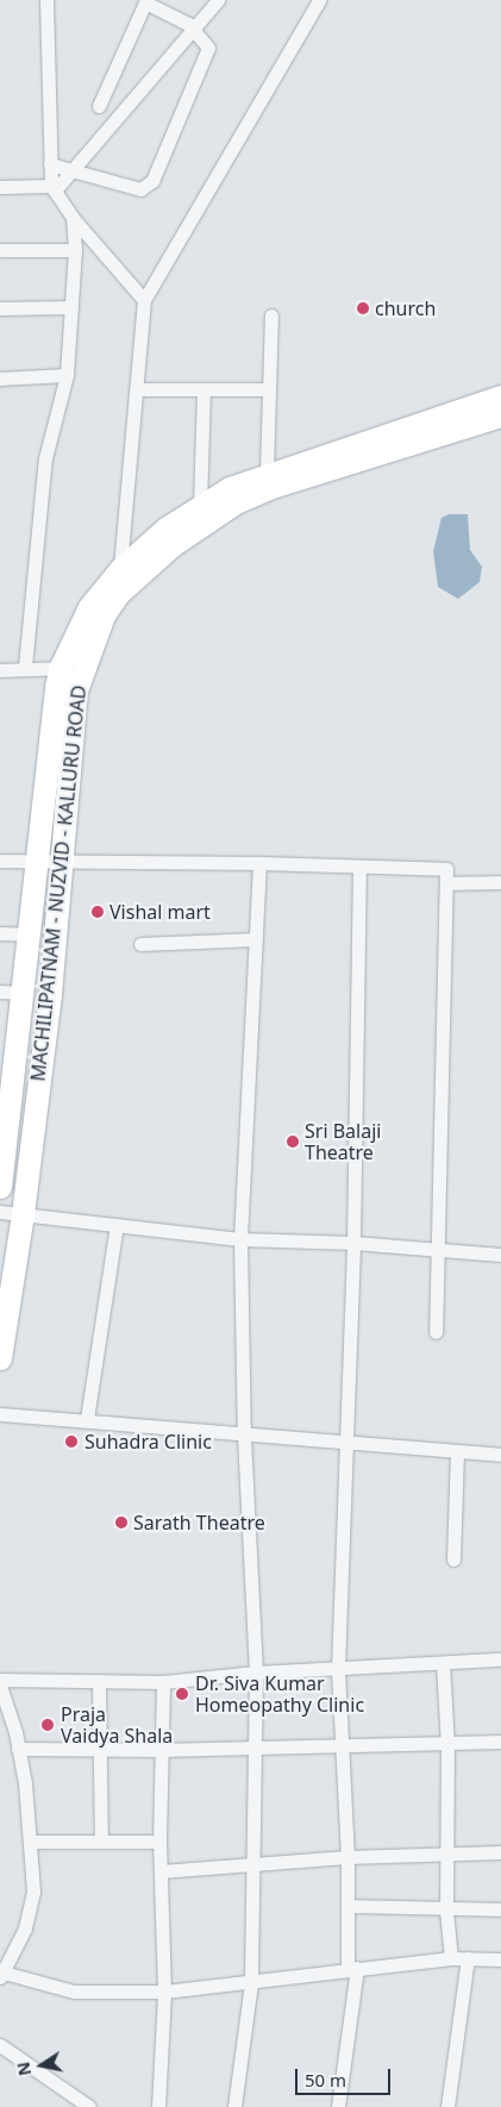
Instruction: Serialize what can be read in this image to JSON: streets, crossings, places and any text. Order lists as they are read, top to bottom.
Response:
{
  "streets": {
    "highway": ["MACHILIPATNAM - NUZVID - KALLURU ROAD"]
  },
  "places": [
    "church",
    "Vishal mart",
    "Sri Balaji Theatre",
    "Suhadra Clinic",
    "Sarath Theatre",
    "Dr. Siva Kumar Homeopathy Clinic",
    "Praja Vaidya Shala"
  ],
  "scale_bar": "50 m",
  "north": "left"
}
